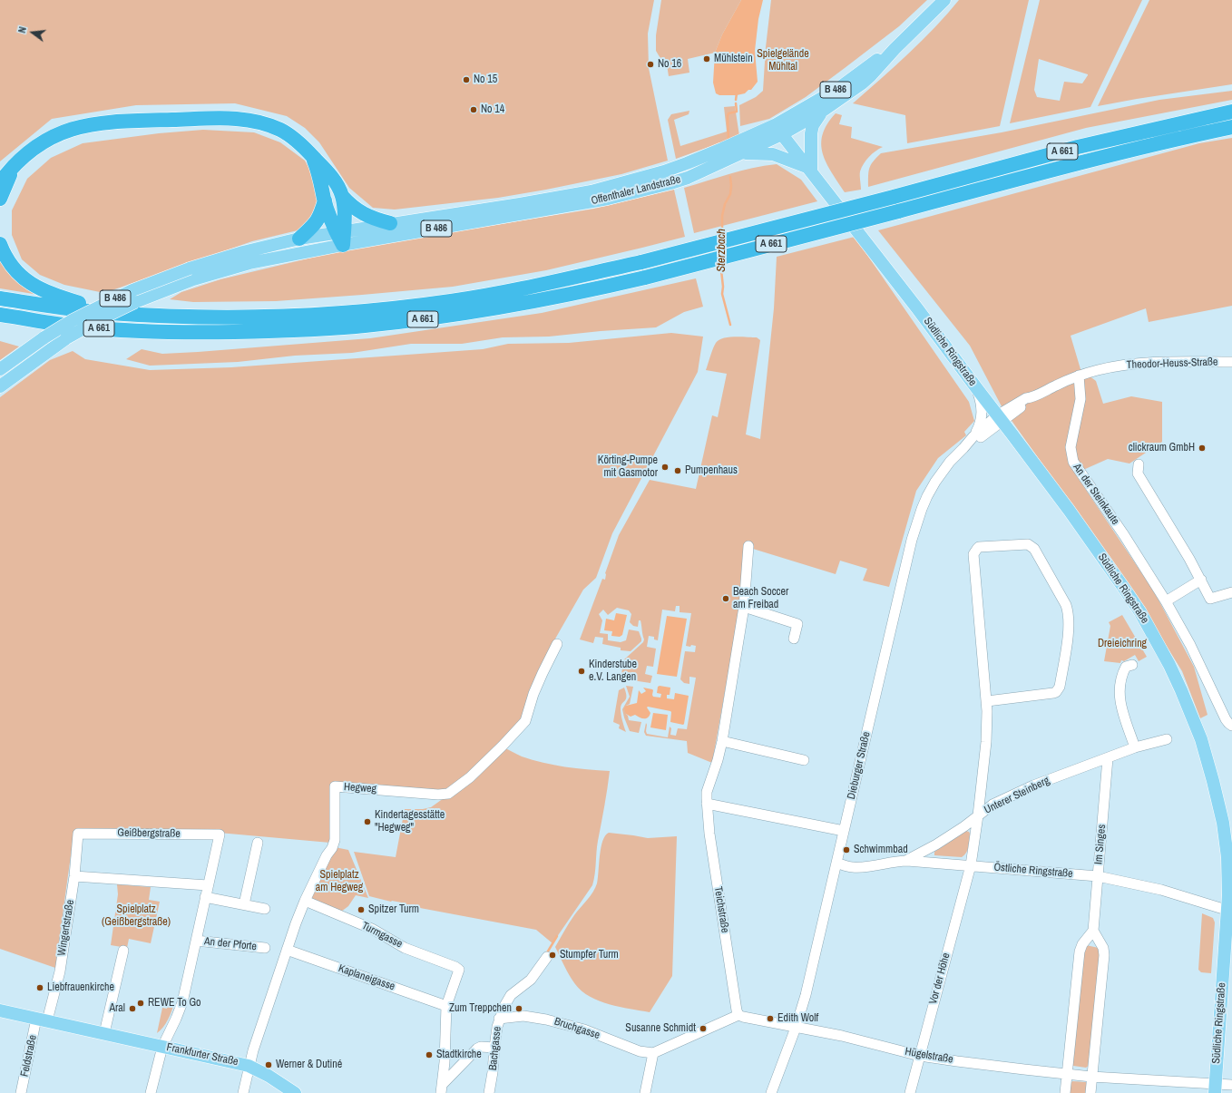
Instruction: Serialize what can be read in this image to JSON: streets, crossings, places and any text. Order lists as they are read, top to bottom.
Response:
{
  "streets": {
    "highway": ["A 661"],
    "main road": [
      "B 486",
      "Offenthaler Landstraße",
      "Südliche Ringstraße",
      "Frankfurter Straße"
    ],
    "street": [
      "Theodor-Heuss-Straße",
      "An der Steinkaute",
      "Dieburger Straße",
      "Hegweg",
      "Unterer Steinberg",
      "Geißbergstraße",
      "Im Singes",
      "Östliche Ringstraße",
      "Teichstraße",
      "Wingertstraße",
      "Turmgasse",
      "An der Pforte",
      "Kaplaneigasse",
      "Vor der Höhe",
      "Bruchgasse",
      "Bachgasse",
      "Feldstraße",
      "Hügelstraße"
    ]
  },
  "crossings": [
    ["B 486", "Offenthaler Landstraße"],
    ["Offenthaler Landstraße", "Südliche Ringstraße"],
    ["Südliche Ringstraße", "Theodor-Heuss-Straße"],
    ["Südliche Ringstraße", "Dieburger Straße"],
    ["Südliche Ringstraße", "Östliche Ringstraße"],
    ["Südliche Ringstraße", "Hügelstraße"],
    ["Theodor-Heuss-Straße", "An der Steinkaute"],
    ["Theodor-Heuss-Straße", "Dieburger Straße"],
    ["Dieburger Straße", "Östliche Ringstraße"],
    ["Dieburger Straße", "Hügelstraße"],
    ["Hegweg", "Turmgasse"],
    ["Hegweg", "Kaplaneigasse"],
    ["Hegweg", "Frankfurter Straße"],
    ["Unterer Steinberg", "Im Singes"],
    ["Unterer Steinberg", "Östliche Ringstraße"],
    ["Geißbergstraße", "Wingertstraße"],
    ["Geißbergstraße", "An der Pforte"],
    ["Im Singes", "Östliche Ringstraße"],
    ["Östliche Ringstraße", "Vor der Höhe"],
    ["Teichstraße", "Hügelstraße"],
    ["Wingertstraße", "Frankfurter Straße"],
    ["Wingertstraße", "Feldstraße"],
    ["Turmgasse", "Kaplaneigasse"],
    ["An der Pforte", "Frankfurter Straße"],
    ["Vor der Höhe", "Hügelstraße"],
    ["Bruchgasse", "Bachgasse"],
    ["Frankfurter Straße", "Feldstraße"]
  ],
  "water": ["Sterzbach"],
  "parks": [
    "Spielgelände Mühltal",
    "Dreieichring",
    "Spielplatz am Hegweg",
    "Spielplatz (Geißbergstraße)"
  ],
  "places": [
    "Mühlstein",
    "No 16",
    "No 15",
    "No 14",
    "clickraum GmbH",
    "Körting-Pumpe mit Gasmotor",
    "Pumpenhaus",
    "Beach Soccer am Freibad",
    "Kinderstube e.V. Langen",
    "Kindertagesstätte \"Hegweg\"",
    "Schwimmbad",
    "Spitzer Turm",
    "Stumpfer Turm",
    "Liebfrauenkirche",
    "REWE To Go",
    "Aral",
    "Zum Treppchen",
    "Edith Wolf",
    "Susanne Schmidt",
    "Stadtkirche",
    "Werner & Dutiné"
  ],
  "north": "left"
}
